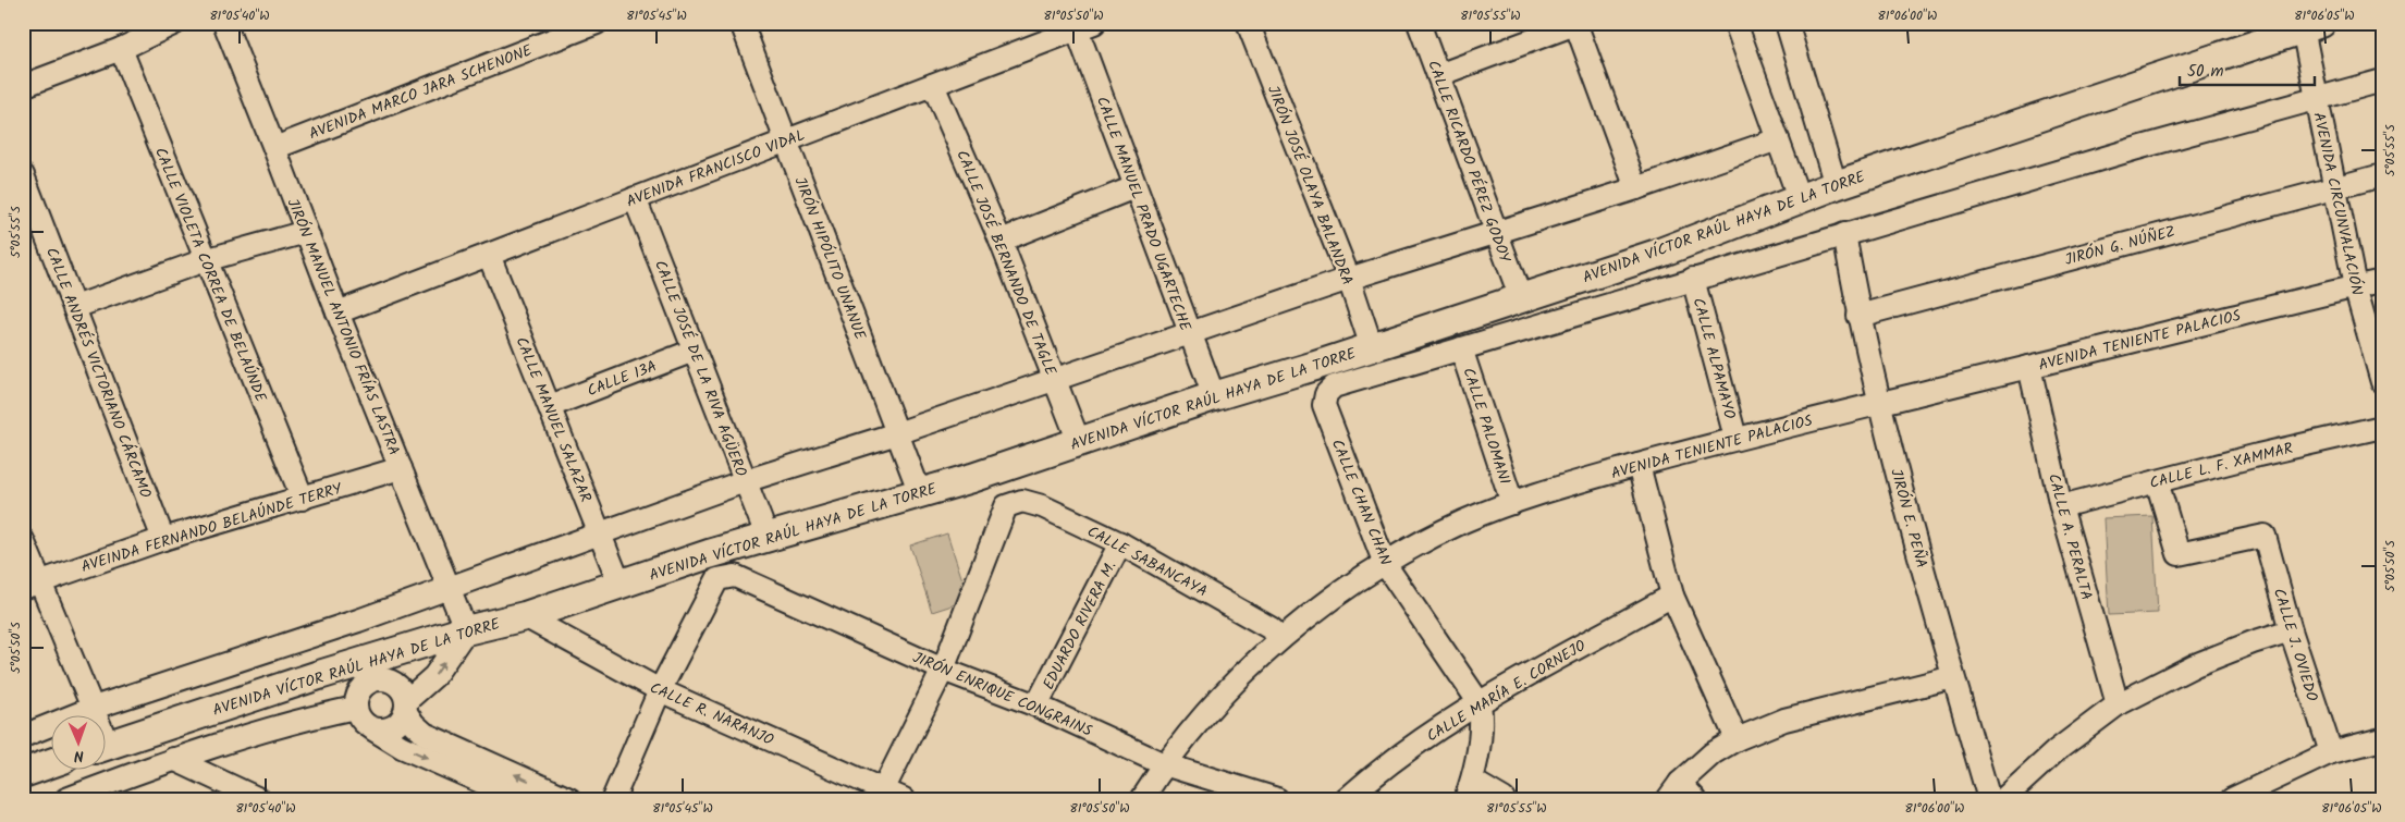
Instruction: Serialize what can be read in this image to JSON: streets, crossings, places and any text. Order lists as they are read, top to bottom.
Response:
{
  "streets": {
    "main road": ["AVENIDA VÍCTOR RAÚL HAYA DE LA TORRE"],
    "street": [
      "AVENIDA MARCO JARA SCHENONE",
      "CALLE RICARDO PÉREZ GODOY",
      "AVENIDA FRANCISCO VIDAL",
      "JIRÓN JOSÉ OLAYA BALANDRA",
      "AVENIDA CIRCUNVALACIÓN",
      "CALLE MANUEL PRADO UGARTECHE",
      "JIRÓN G. NÚÑEZ",
      "JIRÓN HIPÓLITO UNANUE",
      "CALLE JOSÉ BERNANDO DE TAGLE",
      "CALLE VIOLETA CORREA DE BELAÚNDE",
      "JIRÓN MANUEL ANTONIO FRÍAS LASTRA",
      "AVENIDA TENIENTE PALACIOS",
      "CALLE ALPAMAYO",
      "CALLE JOSÉ DE LA RIVA AGÜERO",
      "CALLE ANDRÉS VICTORIANO CÁRCAMO",
      "CALLE 13A",
      "CALLE MANUEL SALAZAR",
      "CALLE PALOMANI",
      "CALLE L. F. XAMMAR",
      "CALLE CHAN CHAN",
      "JIRÓN E. PEÑA",
      "AVEINDA FERNANDO BELAÚNDE TERRY",
      "CALLE A. PERALTA",
      "CALLE SABANCAYA",
      "EDUARDO RIVERA M.",
      "CALLE J. OVIEDO",
      "CALLE MARÍA E. CORNEJO",
      "JIRÓN ENRIQUE CONGRAINS",
      "CALLE R. NARANJO"
    ]
  },
  "crossings": [
    ["AVENIDA MARCO JARA SCHENONE", "JIRÓN MANUEL ANTONIO FRÍAS LASTRA"],
    ["CALLE RICARDO PÉREZ GODOY", "AVENIDA VÍCTOR RAÚL HAYA DE LA TORRE"],
    ["AVENIDA FRANCISCO VIDAL", "CALLE MANUEL PRADO UGARTECHE"],
    ["AVENIDA FRANCISCO VIDAL", "JIRÓN HIPÓLITO UNANUE"],
    ["AVENIDA FRANCISCO VIDAL", "CALLE JOSÉ BERNANDO DE TAGLE"],
    ["AVENIDA FRANCISCO VIDAL", "JIRÓN MANUEL ANTONIO FRÍAS LASTRA"],
    ["AVENIDA FRANCISCO VIDAL", "CALLE JOSÉ DE LA RIVA AGÜERO"],
    ["AVENIDA FRANCISCO VIDAL", "CALLE MANUEL SALAZAR"],
    ["JIRÓN JOSÉ OLAYA BALANDRA", "AVENIDA VÍCTOR RAÚL HAYA DE LA TORRE"],
    ["AVENIDA CIRCUNVALACIÓN", "AVENIDA VÍCTOR RAÚL HAYA DE LA TORRE"],
    ["AVENIDA CIRCUNVALACIÓN", "JIRÓN G. NÚÑEZ"],
    ["AVENIDA CIRCUNVALACIÓN", "AVENIDA TENIENTE PALACIOS"],
    ["CALLE MANUEL PRADO UGARTECHE", "AVENIDA VÍCTOR RAÚL HAYA DE LA TORRE"],
    ["AVENIDA VÍCTOR RAÚL HAYA DE LA TORRE", "JIRÓN HIPÓLITO UNANUE"],
    ["AVENIDA VÍCTOR RAÚL HAYA DE LA TORRE", "CALLE JOSÉ BERNANDO DE TAGLE"],
    ["AVENIDA VÍCTOR RAÚL HAYA DE LA TORRE", "JIRÓN MANUEL ANTONIO FRÍAS LASTRA"],
    ["AVENIDA VÍCTOR RAÚL HAYA DE LA TORRE", "CALLE JOSÉ DE LA RIVA AGÜERO"],
    ["AVENIDA VÍCTOR RAÚL HAYA DE LA TORRE", "CALLE MANUEL SALAZAR"],
    ["AVENIDA VÍCTOR RAÚL HAYA DE LA TORRE", "CALLE R. NARANJO"],
    ["JIRÓN G. NÚÑEZ", "JIRÓN E. PEÑA"],
    ["CALLE VIOLETA CORREA DE BELAÚNDE", "AVEINDA FERNANDO BELAÚNDE TERRY"],
    ["JIRÓN MANUEL ANTONIO FRÍAS LASTRA", "AVEINDA FERNANDO BELAÚNDE TERRY"],
    ["AVENIDA TENIENTE PALACIOS", "CALLE ALPAMAYO"],
    ["AVENIDA TENIENTE PALACIOS", "CALLE PALOMANI"],
    ["AVENIDA TENIENTE PALACIOS", "CALLE CHAN CHAN"],
    ["AVENIDA TENIENTE PALACIOS", "JIRÓN E. PEÑA"],
    ["AVENIDA TENIENTE PALACIOS", "CALLE A. PERALTA"],
    ["AVENIDA TENIENTE PALACIOS", "CALLE SABANCAYA"],
    ["AVENIDA TENIENTE PALACIOS", "JIRÓN ENRIQUE CONGRAINS"],
    ["CALLE JOSÉ DE LA RIVA AGÜERO", "CALLE 13A"],
    ["CALLE ANDRÉS VICTORIANO CÁRCAMO", "AVEINDA FERNANDO BELAÚNDE TERRY"],
    ["CALLE 13A", "CALLE MANUEL SALAZAR"],
    ["CALLE PALOMANI", "CALLE CHAN CHAN"],
    ["CALLE L. F. XAMMAR", "CALLE A. PERALTA"],
    ["CALLE L. F. XAMMAR", "CALLE J. OVIEDO"],
    ["CALLE CHAN CHAN", "CALLE MARÍA E. CORNEJO"],
    ["CALLE SABANCAYA", "EDUARDO RIVERA M."],
    ["CALLE SABANCAYA", "JIRÓN ENRIQUE CONGRAINS"],
    ["EDUARDO RIVERA M.", "JIRÓN ENRIQUE CONGRAINS"],
    ["JIRÓN ENRIQUE CONGRAINS", "CALLE R. NARANJO"]
  ],
  "scale_bar": "50 m",
  "north": "bottom",
  "coordinates": [
    "81°05'40\"W",
    "81°05'45\"W",
    "81°05'50\"W",
    "81°05'55\"W",
    "81°06'00\"W",
    "81°06'05\"W",
    "5°05'55\"S",
    "5°05'50\"S"
  ]
}
